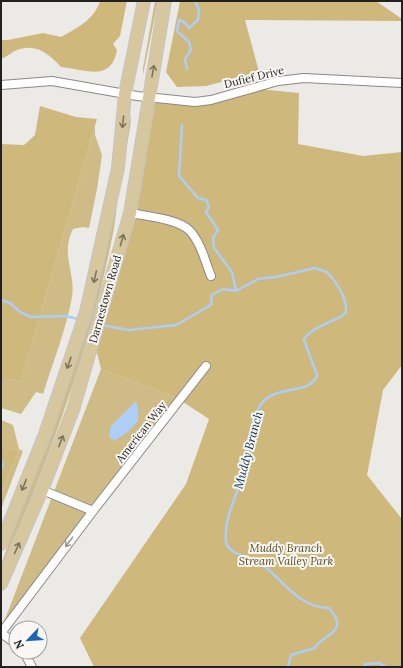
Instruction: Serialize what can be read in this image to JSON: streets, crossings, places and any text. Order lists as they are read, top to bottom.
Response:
{
  "streets": {
    "main road": ["Darnestown Road"],
    "street": ["Dufief Drive", "American Way"]
  },
  "crossings": [
    ["Dufief Drive", "Darnestown Road"]
  ],
  "one_way": ["American Way"],
  "water": ["Muddy Branch"],
  "parks": ["Muddy Branch Stream Valley Park"],
  "north": "bottom left"
}
